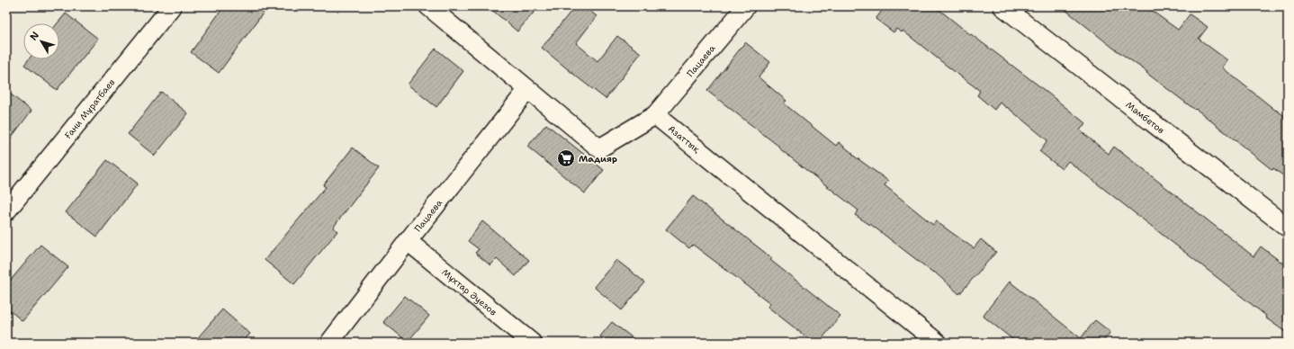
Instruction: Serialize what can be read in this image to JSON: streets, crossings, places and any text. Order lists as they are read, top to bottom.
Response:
{
  "streets": {
    "street": [
      "Пацаева",
      "Ғани Мұратбаев",
      "Мәмбетов",
      "Азаттық",
      "Мұхтар Әуезов"
    ]
  },
  "crossings": [
    ["Пацаева", "Азаттық"],
    ["Пацаева", "Мұхтар Әуезов"]
  ],
  "places": {
    "supermarket": ["Мадияр"]
  },
  "north": "top left"
}
